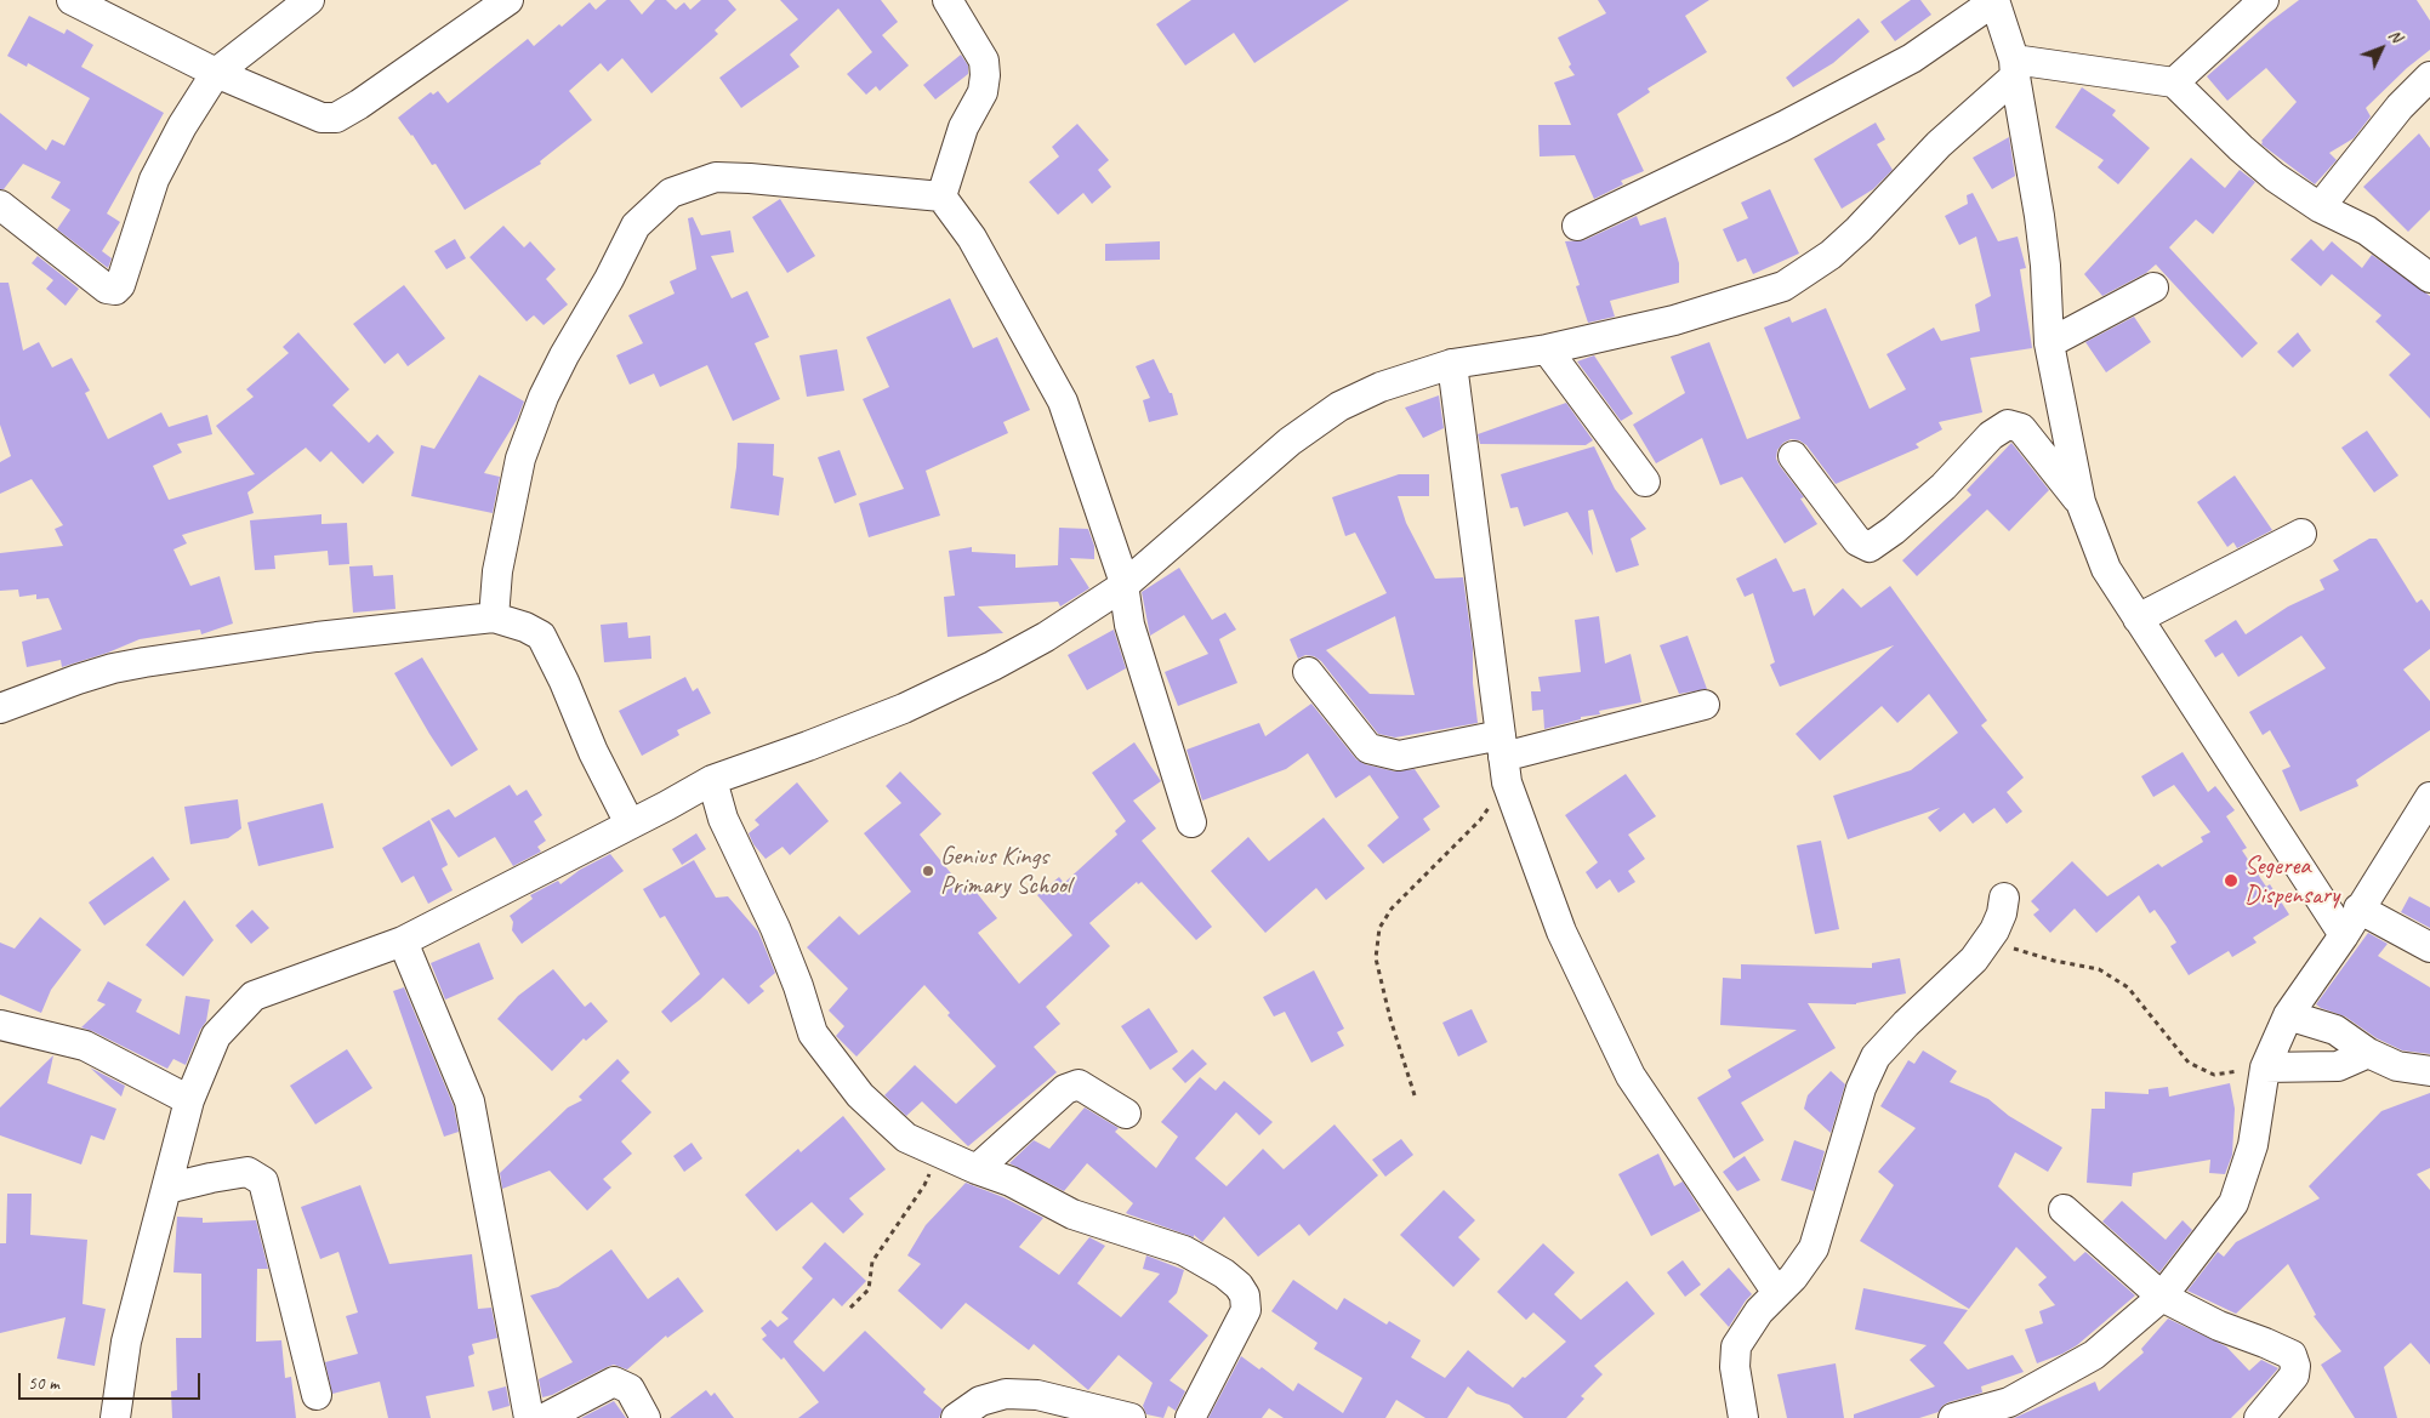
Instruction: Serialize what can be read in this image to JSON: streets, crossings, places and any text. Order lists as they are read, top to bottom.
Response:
{
  "places": ["Genius Kings Primary School", "Segerea Dispensary"],
  "scale_bar": "50 m",
  "north": "top right"
}
